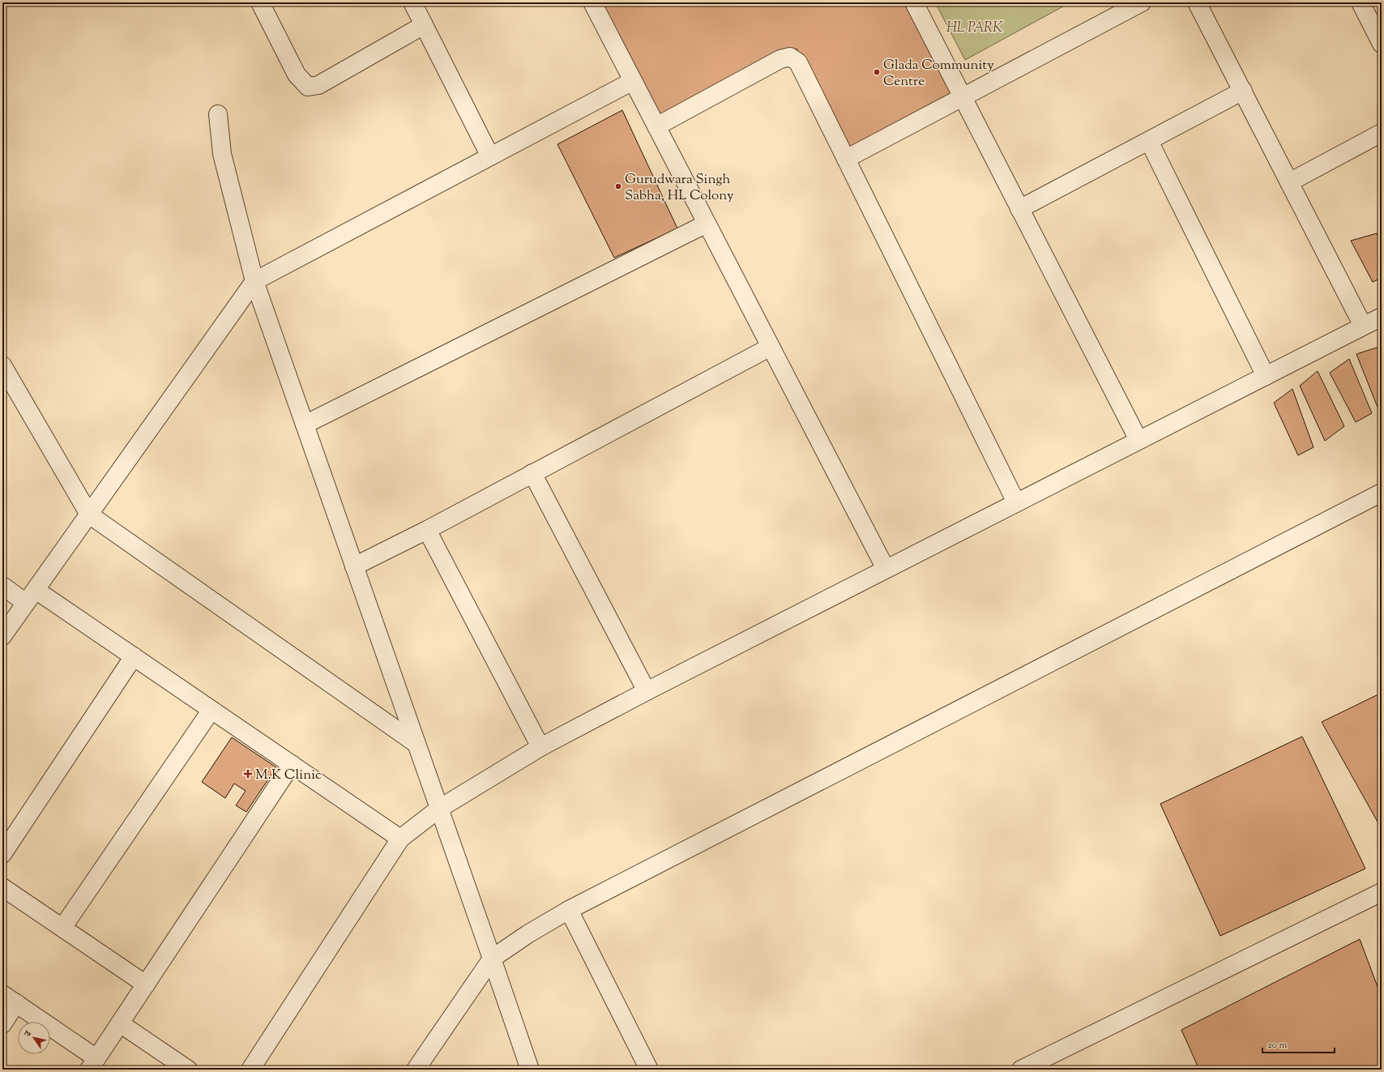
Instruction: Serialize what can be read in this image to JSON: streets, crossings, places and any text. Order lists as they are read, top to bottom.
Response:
{
  "parks": ["HL PARK"],
  "places": {
    "other": ["Glada Community Centre", "Gurudwara Singh Sabha, HL Colony"],
    "health": ["M.K Clinic"]
  },
  "scale_bar": "20 m",
  "north": "top left"
}
